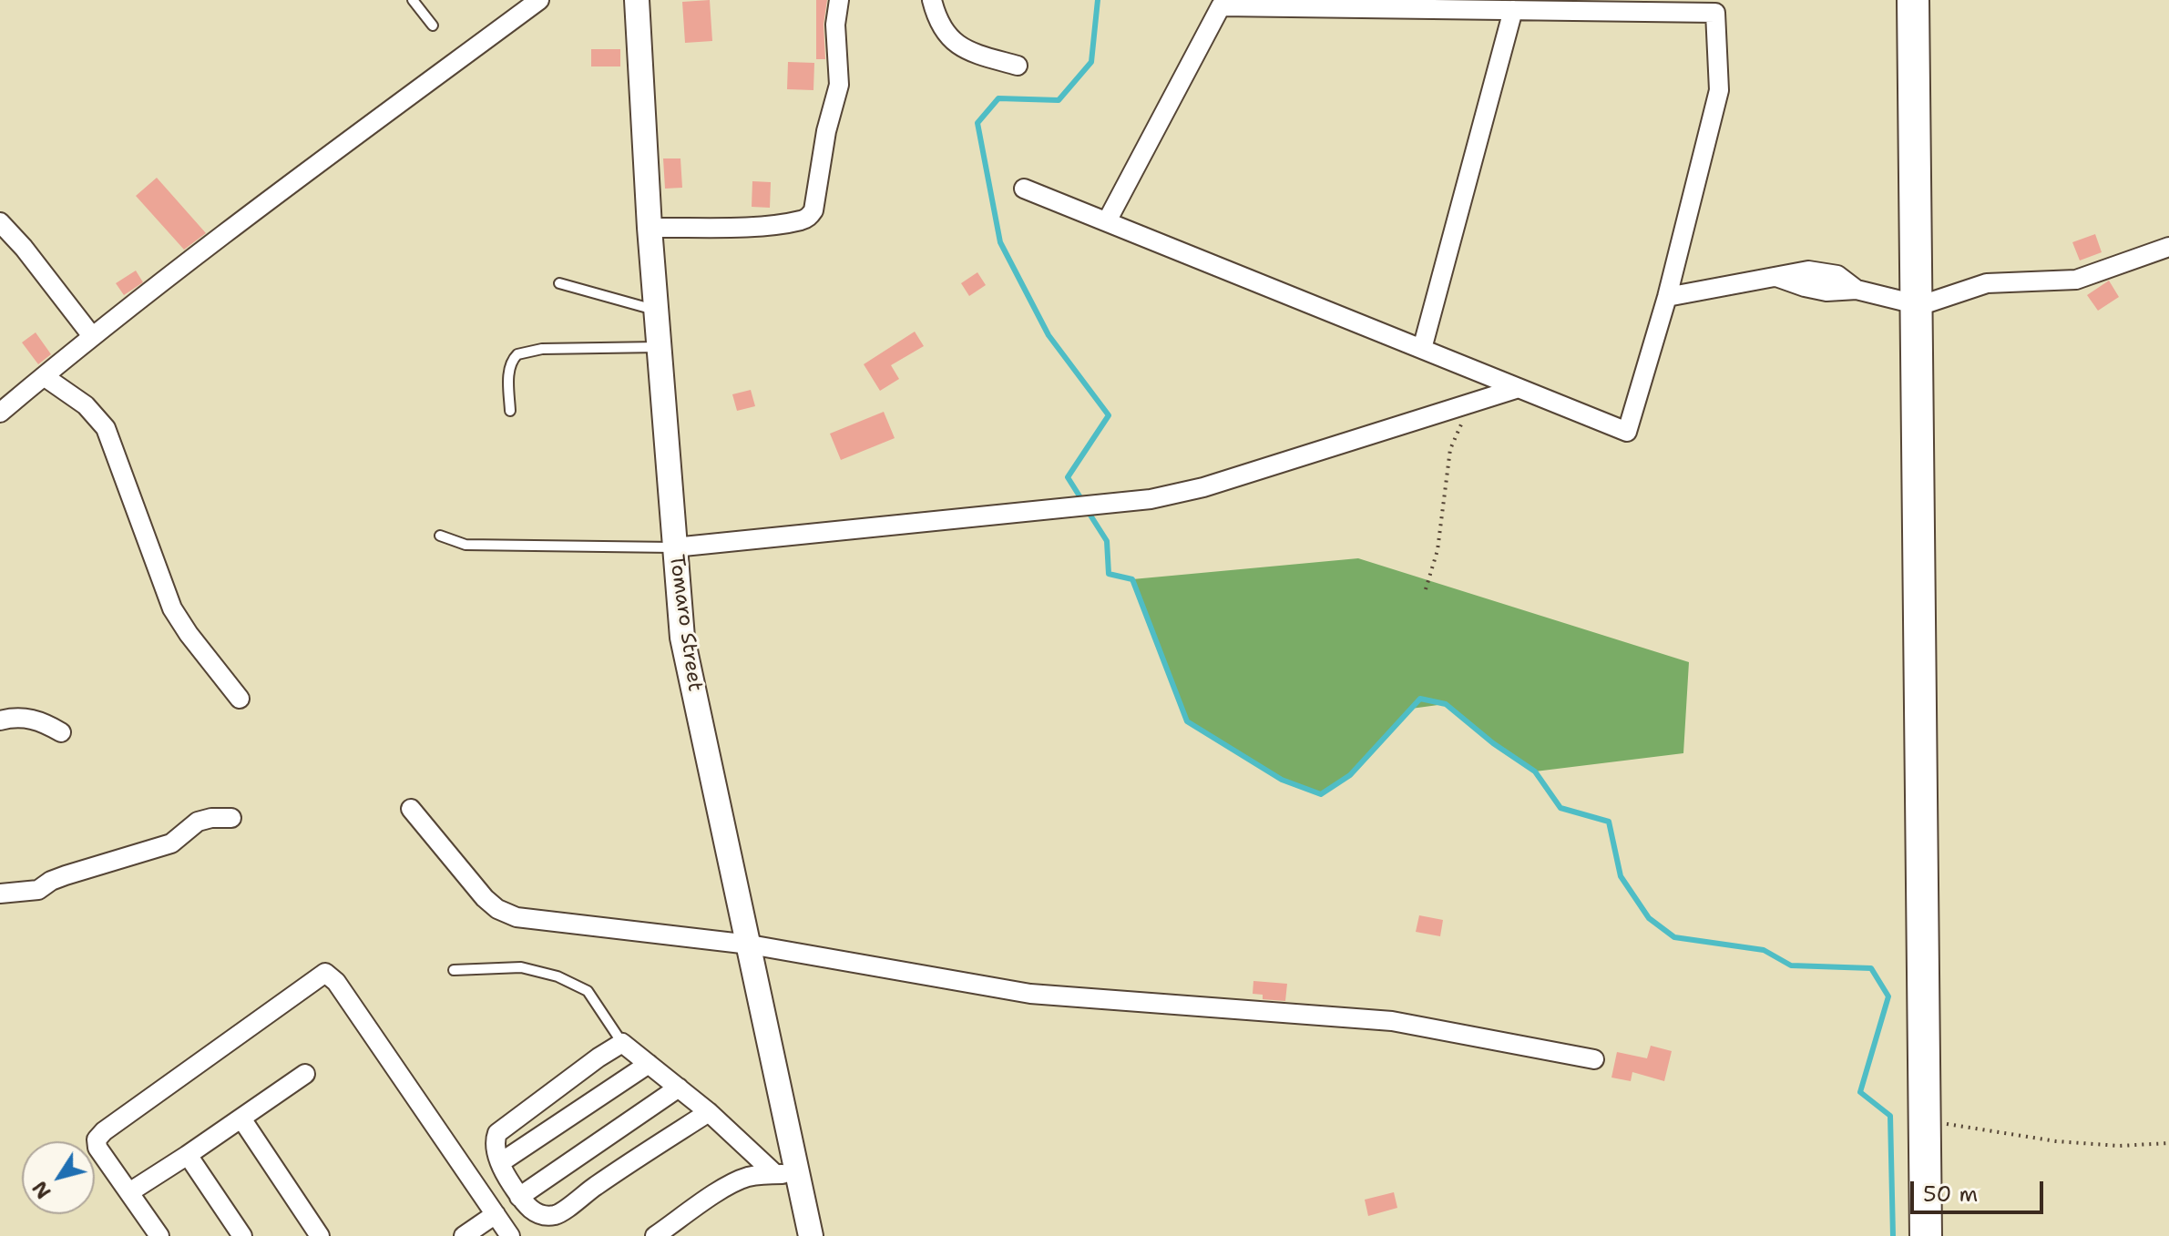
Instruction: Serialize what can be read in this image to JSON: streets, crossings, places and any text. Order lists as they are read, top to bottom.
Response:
{
  "streets": {
    "street": ["Tomaro Street"]
  },
  "scale_bar": "50 m",
  "north": "bottom left"
}
